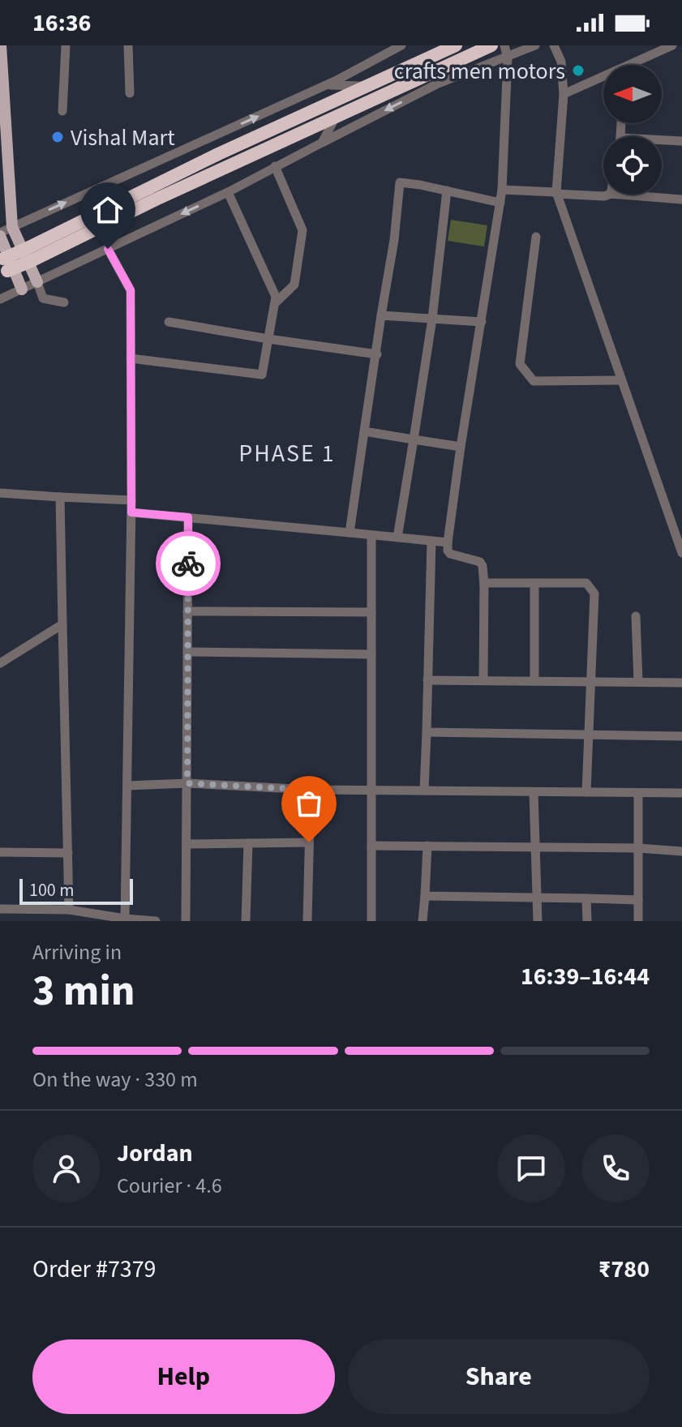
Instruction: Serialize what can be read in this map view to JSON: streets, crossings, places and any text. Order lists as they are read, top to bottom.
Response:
{
  "districts": ["PHASE 1"],
  "places": ["crafts men motors", "Vishal Mart"],
  "scale_bar": "100 m",
  "north": "left",
  "page": {
    "status": "16:36",
    "scale": "100 m",
    "heading": ["3 min", "Arriving in", "16:39–16:44"],
    "panel": [
      "Jordan",
      "Courier · 4.6",
      "Order #7379",
      "₹780"
    ],
    "bar": "On the way · 330 m",
    "buttons": ["Help", "Share"]
  }
}
